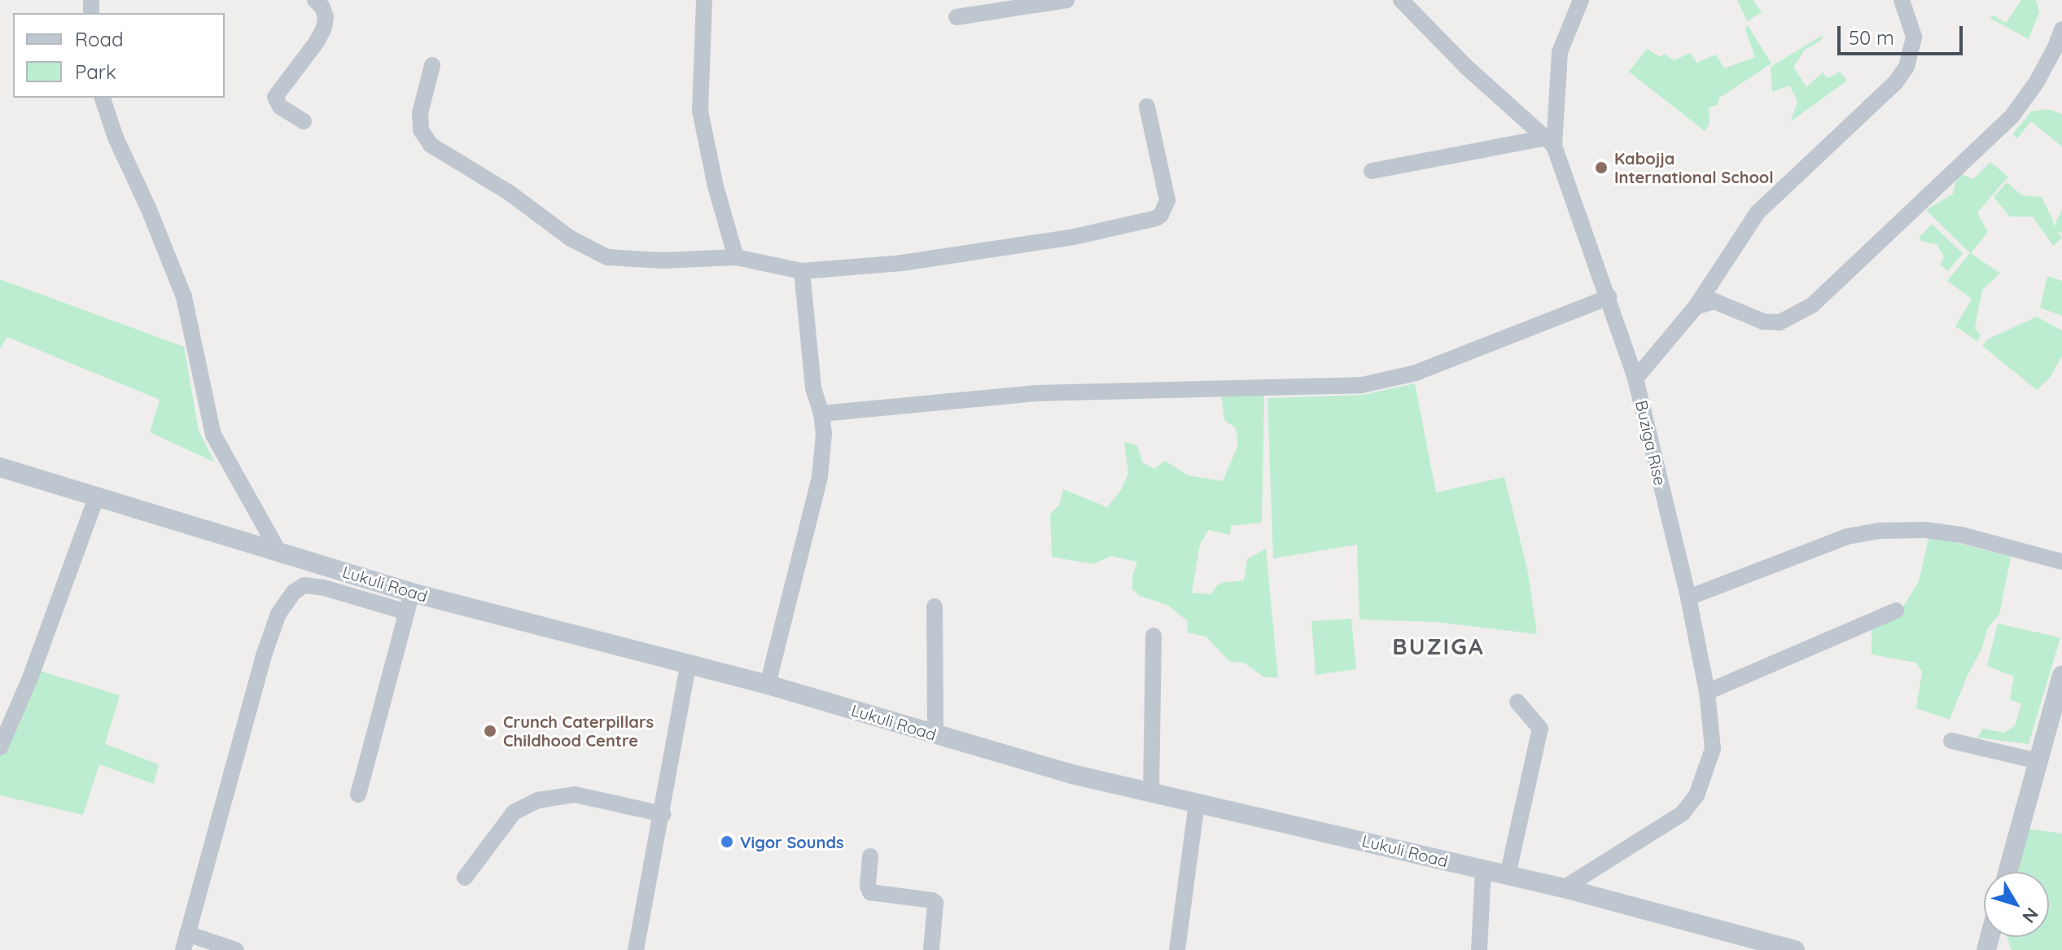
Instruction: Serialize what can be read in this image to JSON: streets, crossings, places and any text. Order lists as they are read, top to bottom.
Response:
{
  "streets": {
    "street": ["Buziga Rise", "Lukuli Road"]
  },
  "crossings": [
    ["Buziga Rise", "Lukuli Road"]
  ],
  "districts": ["BUZIGA"],
  "places": ["Kabojja International School", "Crunch Caterpillars Childhood Centre", "Vigor Sounds"],
  "legend": ["Road", "Park"],
  "scale_bar": "50 m",
  "north": "bottom right"
}
